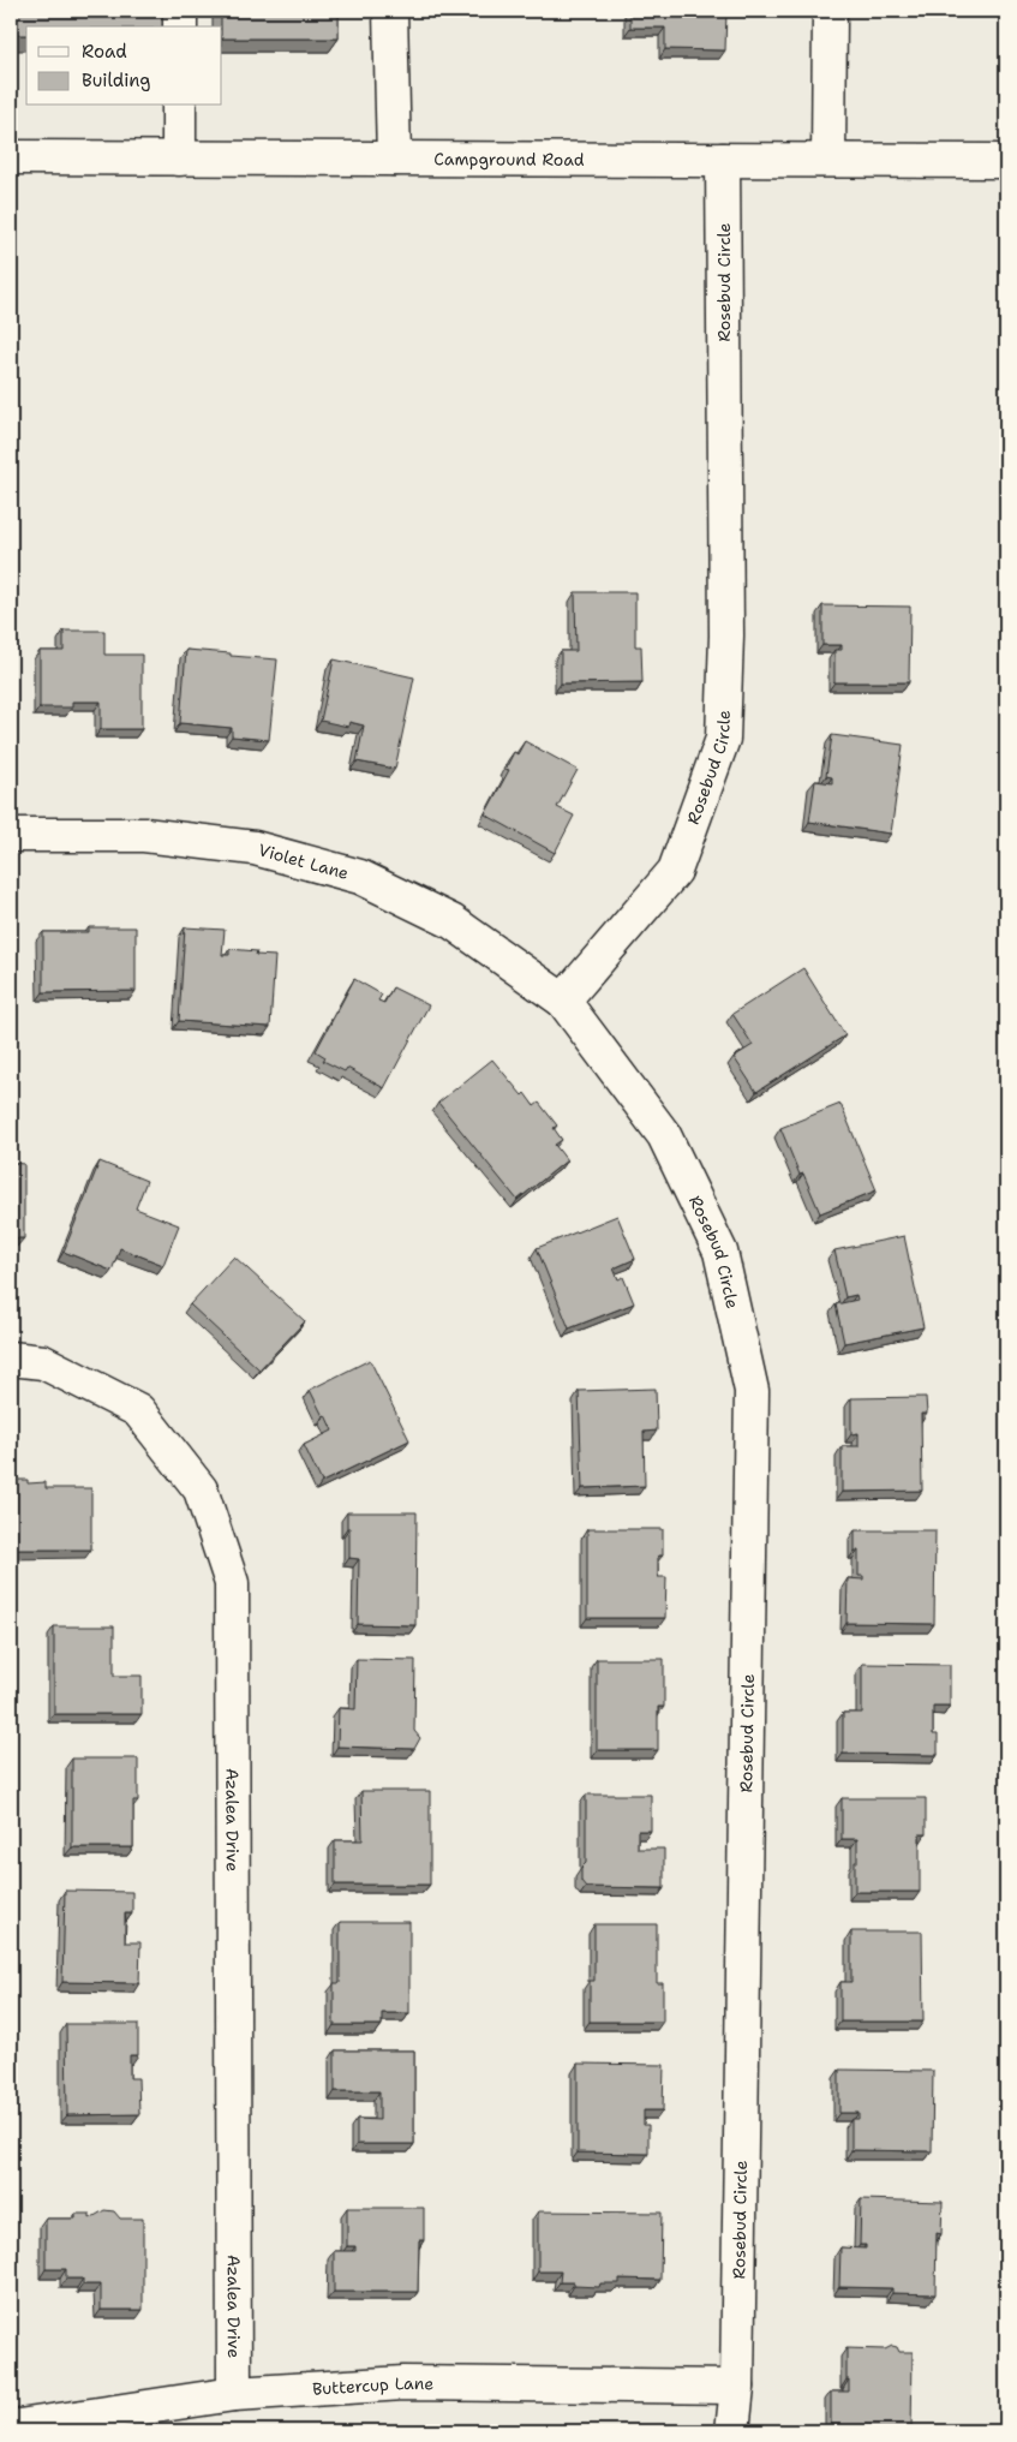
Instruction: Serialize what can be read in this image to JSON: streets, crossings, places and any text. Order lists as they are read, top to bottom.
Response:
{
  "streets": {
    "street": [
      "Campground Road",
      "Rosebud Circle",
      "Violet Lane",
      "Azalea Drive",
      "Buttercup Lane"
    ]
  },
  "crossings": [
    ["Campground Road", "Rosebud Circle"],
    ["Rosebud Circle", "Violet Lane"],
    ["Rosebud Circle", "Buttercup Lane"],
    ["Azalea Drive", "Buttercup Lane"]
  ],
  "legend": ["Road", "Building"]
}
